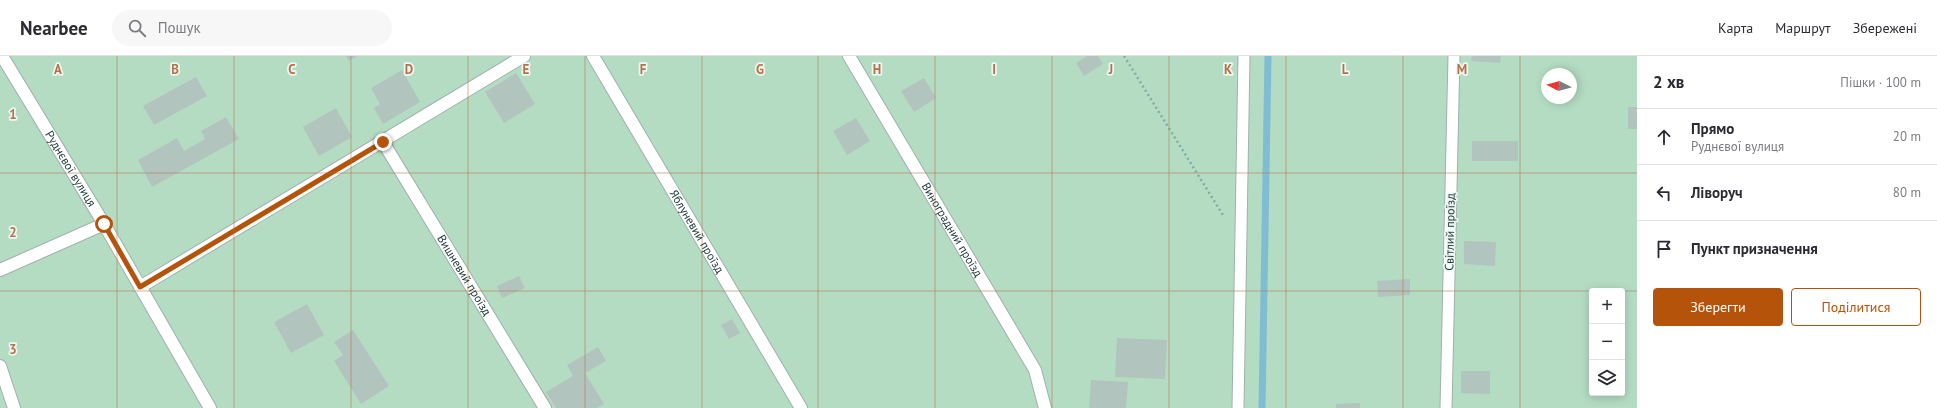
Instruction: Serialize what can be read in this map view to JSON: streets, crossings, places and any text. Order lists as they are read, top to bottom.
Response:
{
  "streets": {
    "street": [
      "Руднєвої вулиця",
      "Виноградний проїзд",
      "Яблуневий проїзд",
      "Вишневий проїзд"
    ],
    "lane": ["Світлий проїзд"]
  },
  "north": "left",
  "page": {
    "header": "Nearbee",
    "search": "Пошук",
    "nav": ["Карта", "Маршрут", "Збережені"],
    "heading": ["2 хв", "Пішки · 100 m"],
    "list": [
      ["Прямо", "Руднєвої вулиця", "20 m"],
      ["Ліворуч", "80 m"],
      "Пункт призначення"
    ],
    "buttons": ["Зберегти", "Поділитися"],
    "map_buttons": ["+", "−"]
  },
  "grid": {
    "columns": [
      "A",
      "B",
      "C",
      "D",
      "E",
      "F",
      "G",
      "H",
      "I",
      "J",
      "K",
      "L",
      "M"
    ],
    "rows": ["1", "2", "3"]
  }
}
